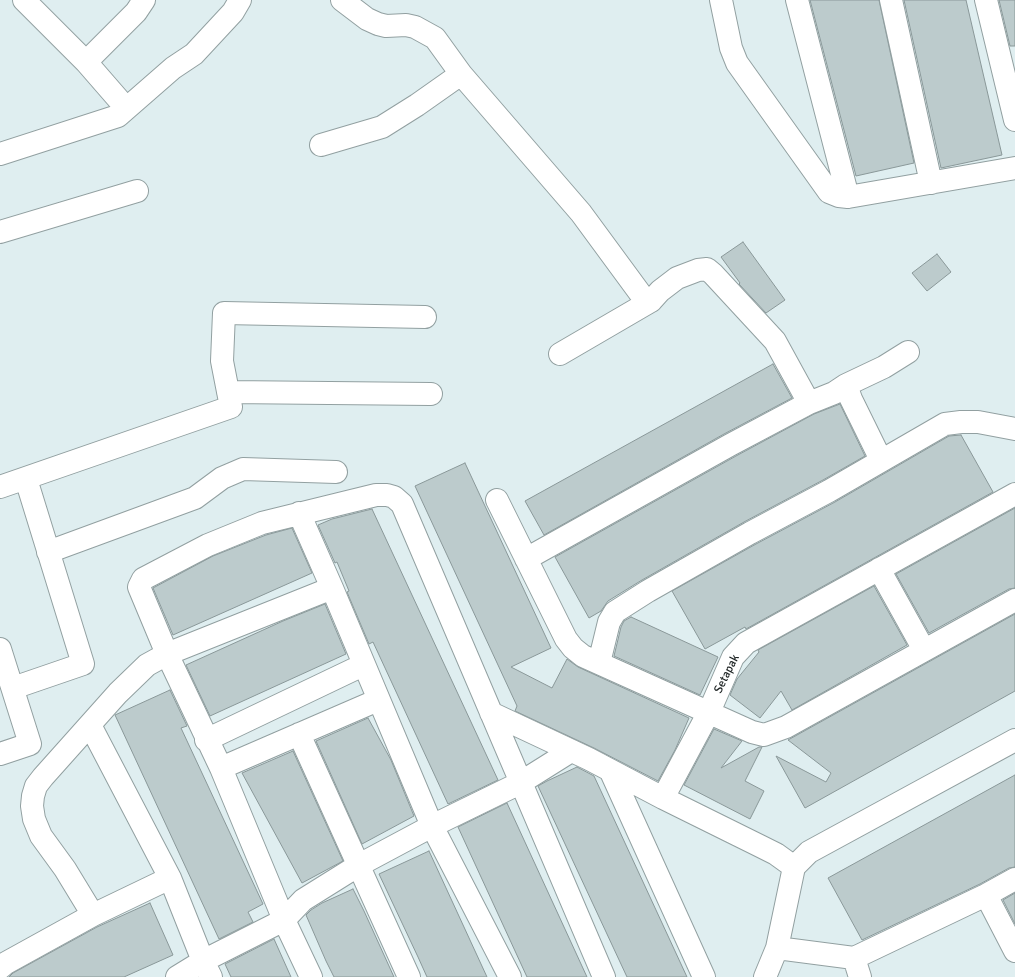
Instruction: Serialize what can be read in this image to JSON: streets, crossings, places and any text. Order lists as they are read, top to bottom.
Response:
{
  "streets": {
    "street": ["Setapak"]
  }
}
